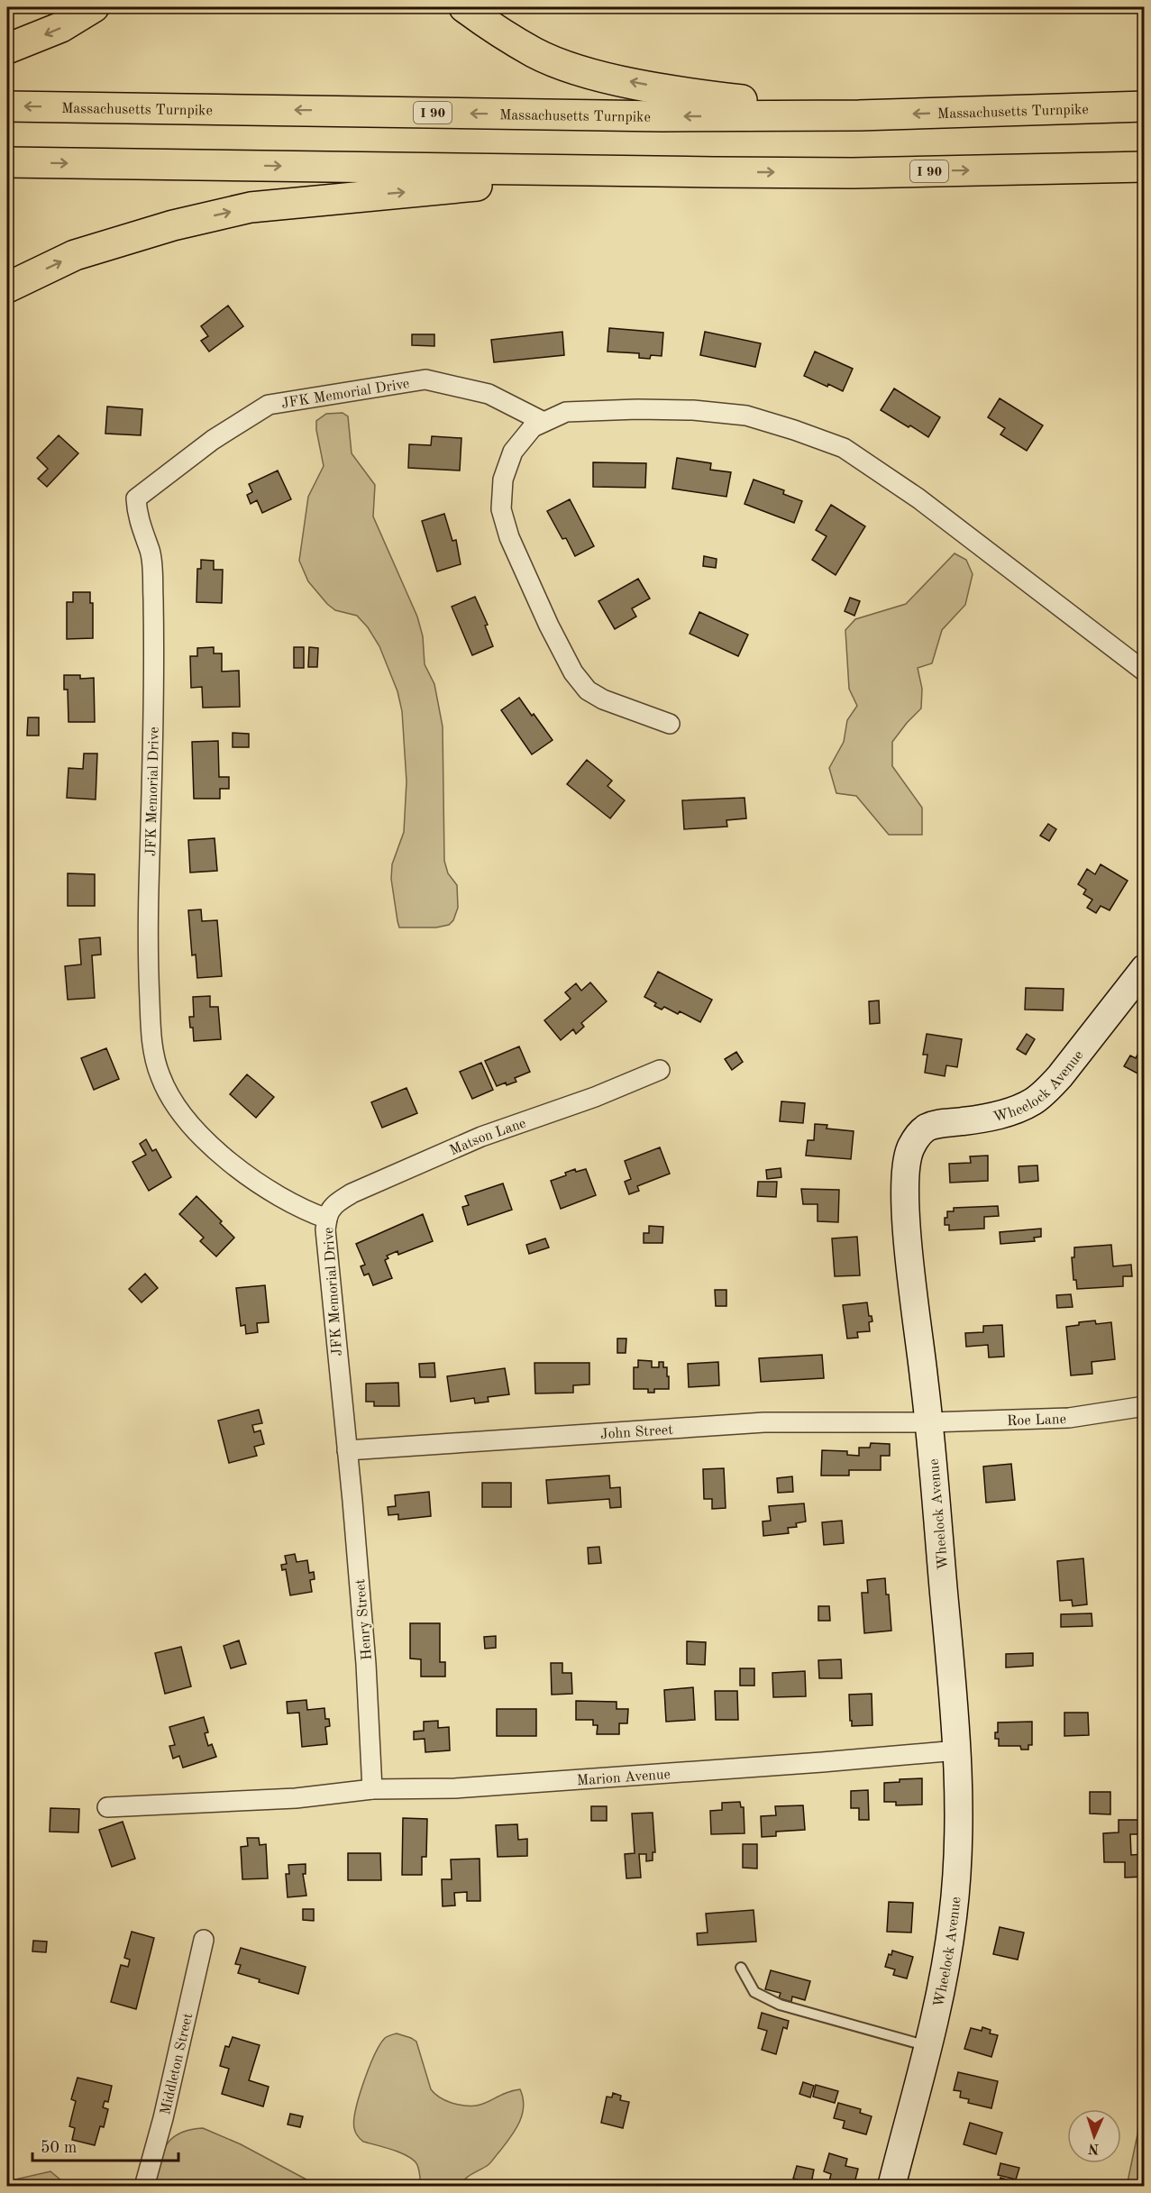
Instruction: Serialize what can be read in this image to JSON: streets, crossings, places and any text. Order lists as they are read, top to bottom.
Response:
{
  "streets": {
    "highway": ["Massachusetts Turnpike", "I 90"],
    "street": [
      "JFK Memorial Drive",
      "Wheelock Avenue",
      "Matson Lane",
      "Roe Lane",
      "John Street",
      "Henry Street",
      "Marion Avenue",
      "Middleton Street"
    ]
  },
  "crossings": [
    ["JFK Memorial Drive", "Matson Lane"],
    ["JFK Memorial Drive", "John Street"],
    ["JFK Memorial Drive", "Henry Street"],
    ["Wheelock Avenue", "Roe Lane"],
    ["Wheelock Avenue", "John Street"],
    ["Wheelock Avenue", "Marion Avenue"],
    ["Roe Lane", "John Street"],
    ["John Street", "Henry Street"],
    ["Henry Street", "Marion Avenue"]
  ],
  "scale_bar": "50 m",
  "north": "bottom"
}
